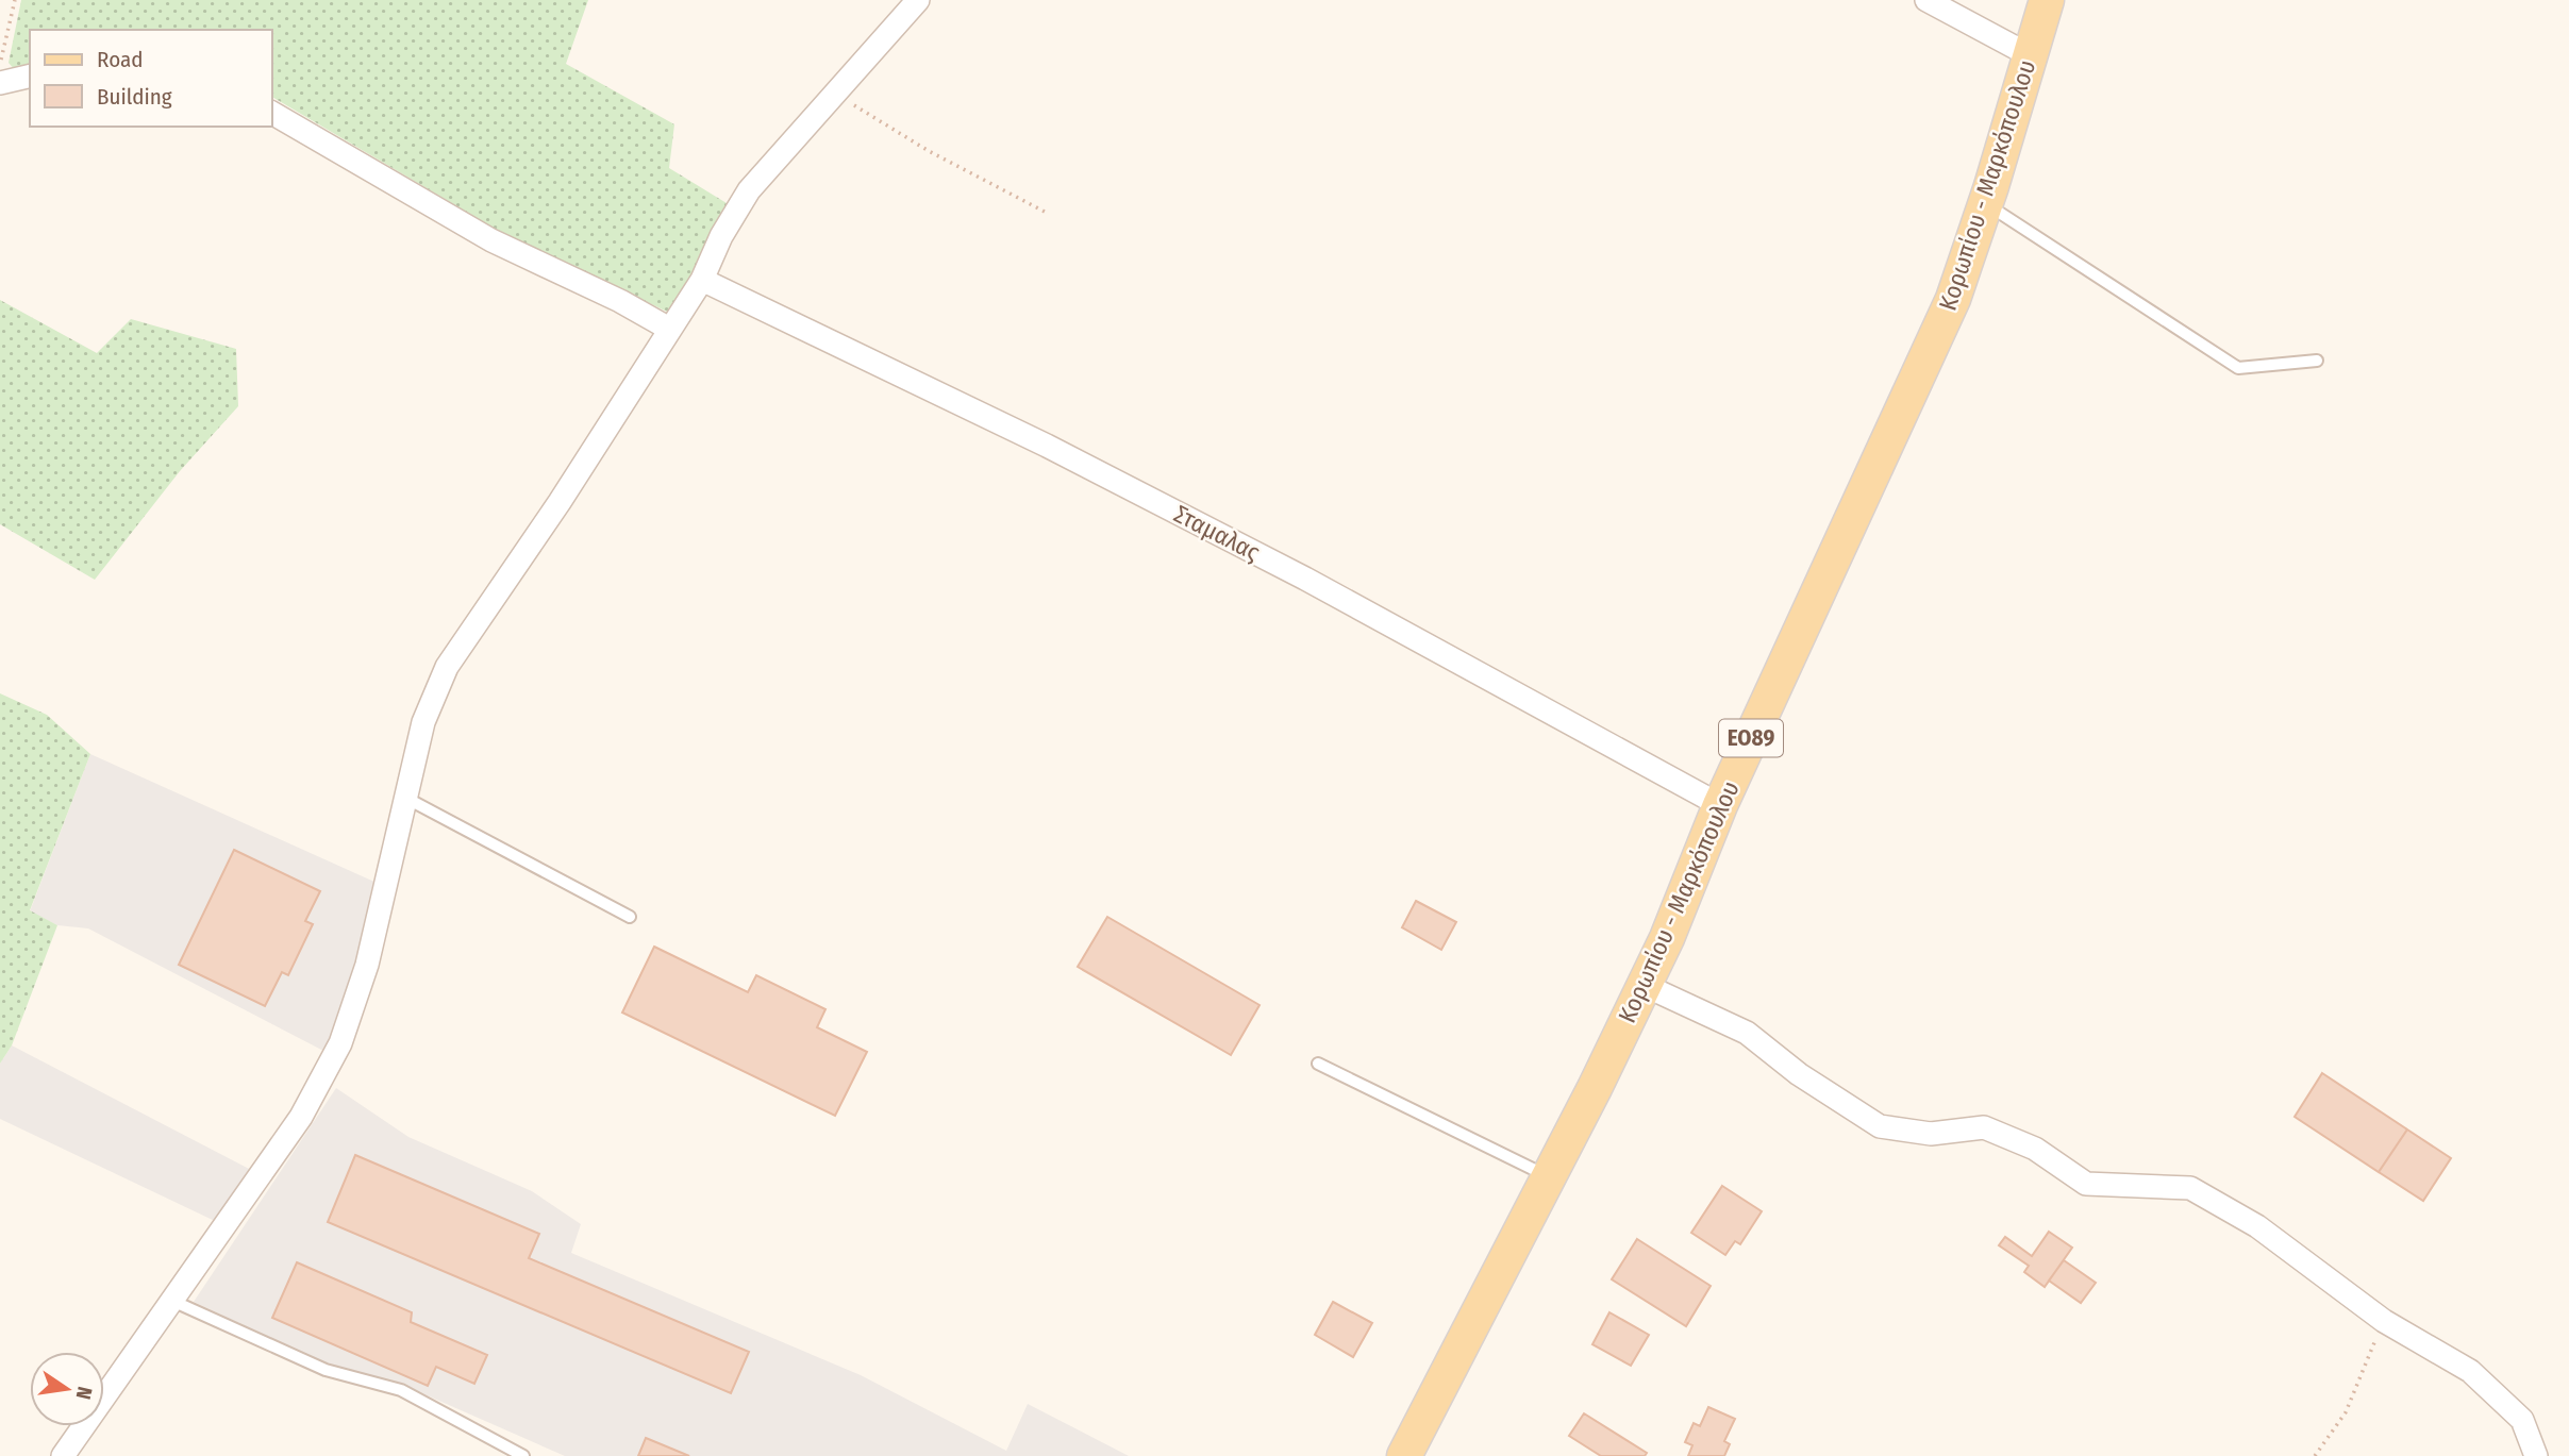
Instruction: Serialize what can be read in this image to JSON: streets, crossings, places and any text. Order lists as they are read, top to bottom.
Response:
{
  "streets": {
    "main road": ["Κορωπίου - Μαρκόπουλου", "ΕΟ89"],
    "street": ["Σταμαλας"]
  },
  "crossings": [
    ["Κορωπίου - Μαρκόπουλου", "Σταμαλας"]
  ],
  "legend": ["Road", "Building"],
  "north": "right"
}
